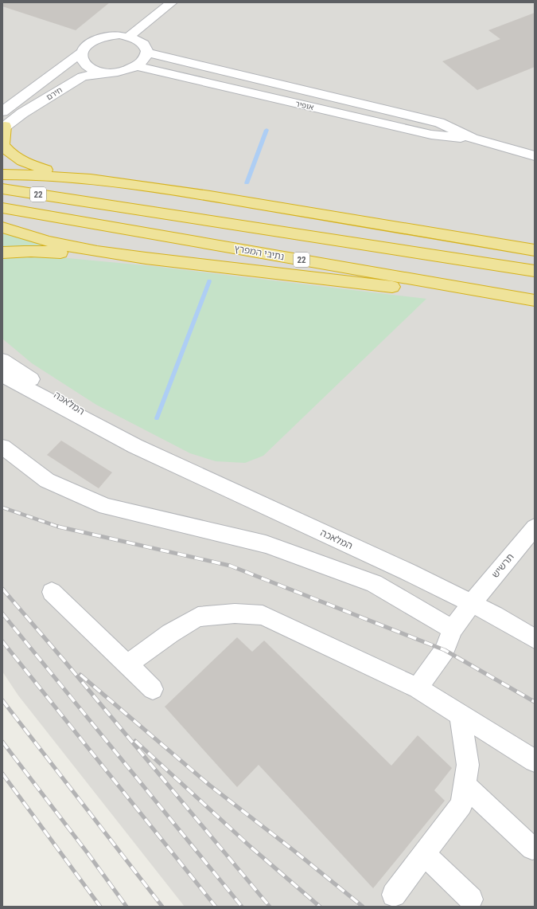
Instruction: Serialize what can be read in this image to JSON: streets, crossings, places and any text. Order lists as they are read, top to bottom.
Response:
{
  "streets": {
    "highway": ["22", "נתיבי המפרץ"],
    "street": [
      "חירם",
      "אופיר",
      "המלאכה",
      "תרשיש"
    ]
  },
  "crossings": [
    ["חירם", "אופיר"],
    ["המלאכה", "תרשיש"]
  ]
}
